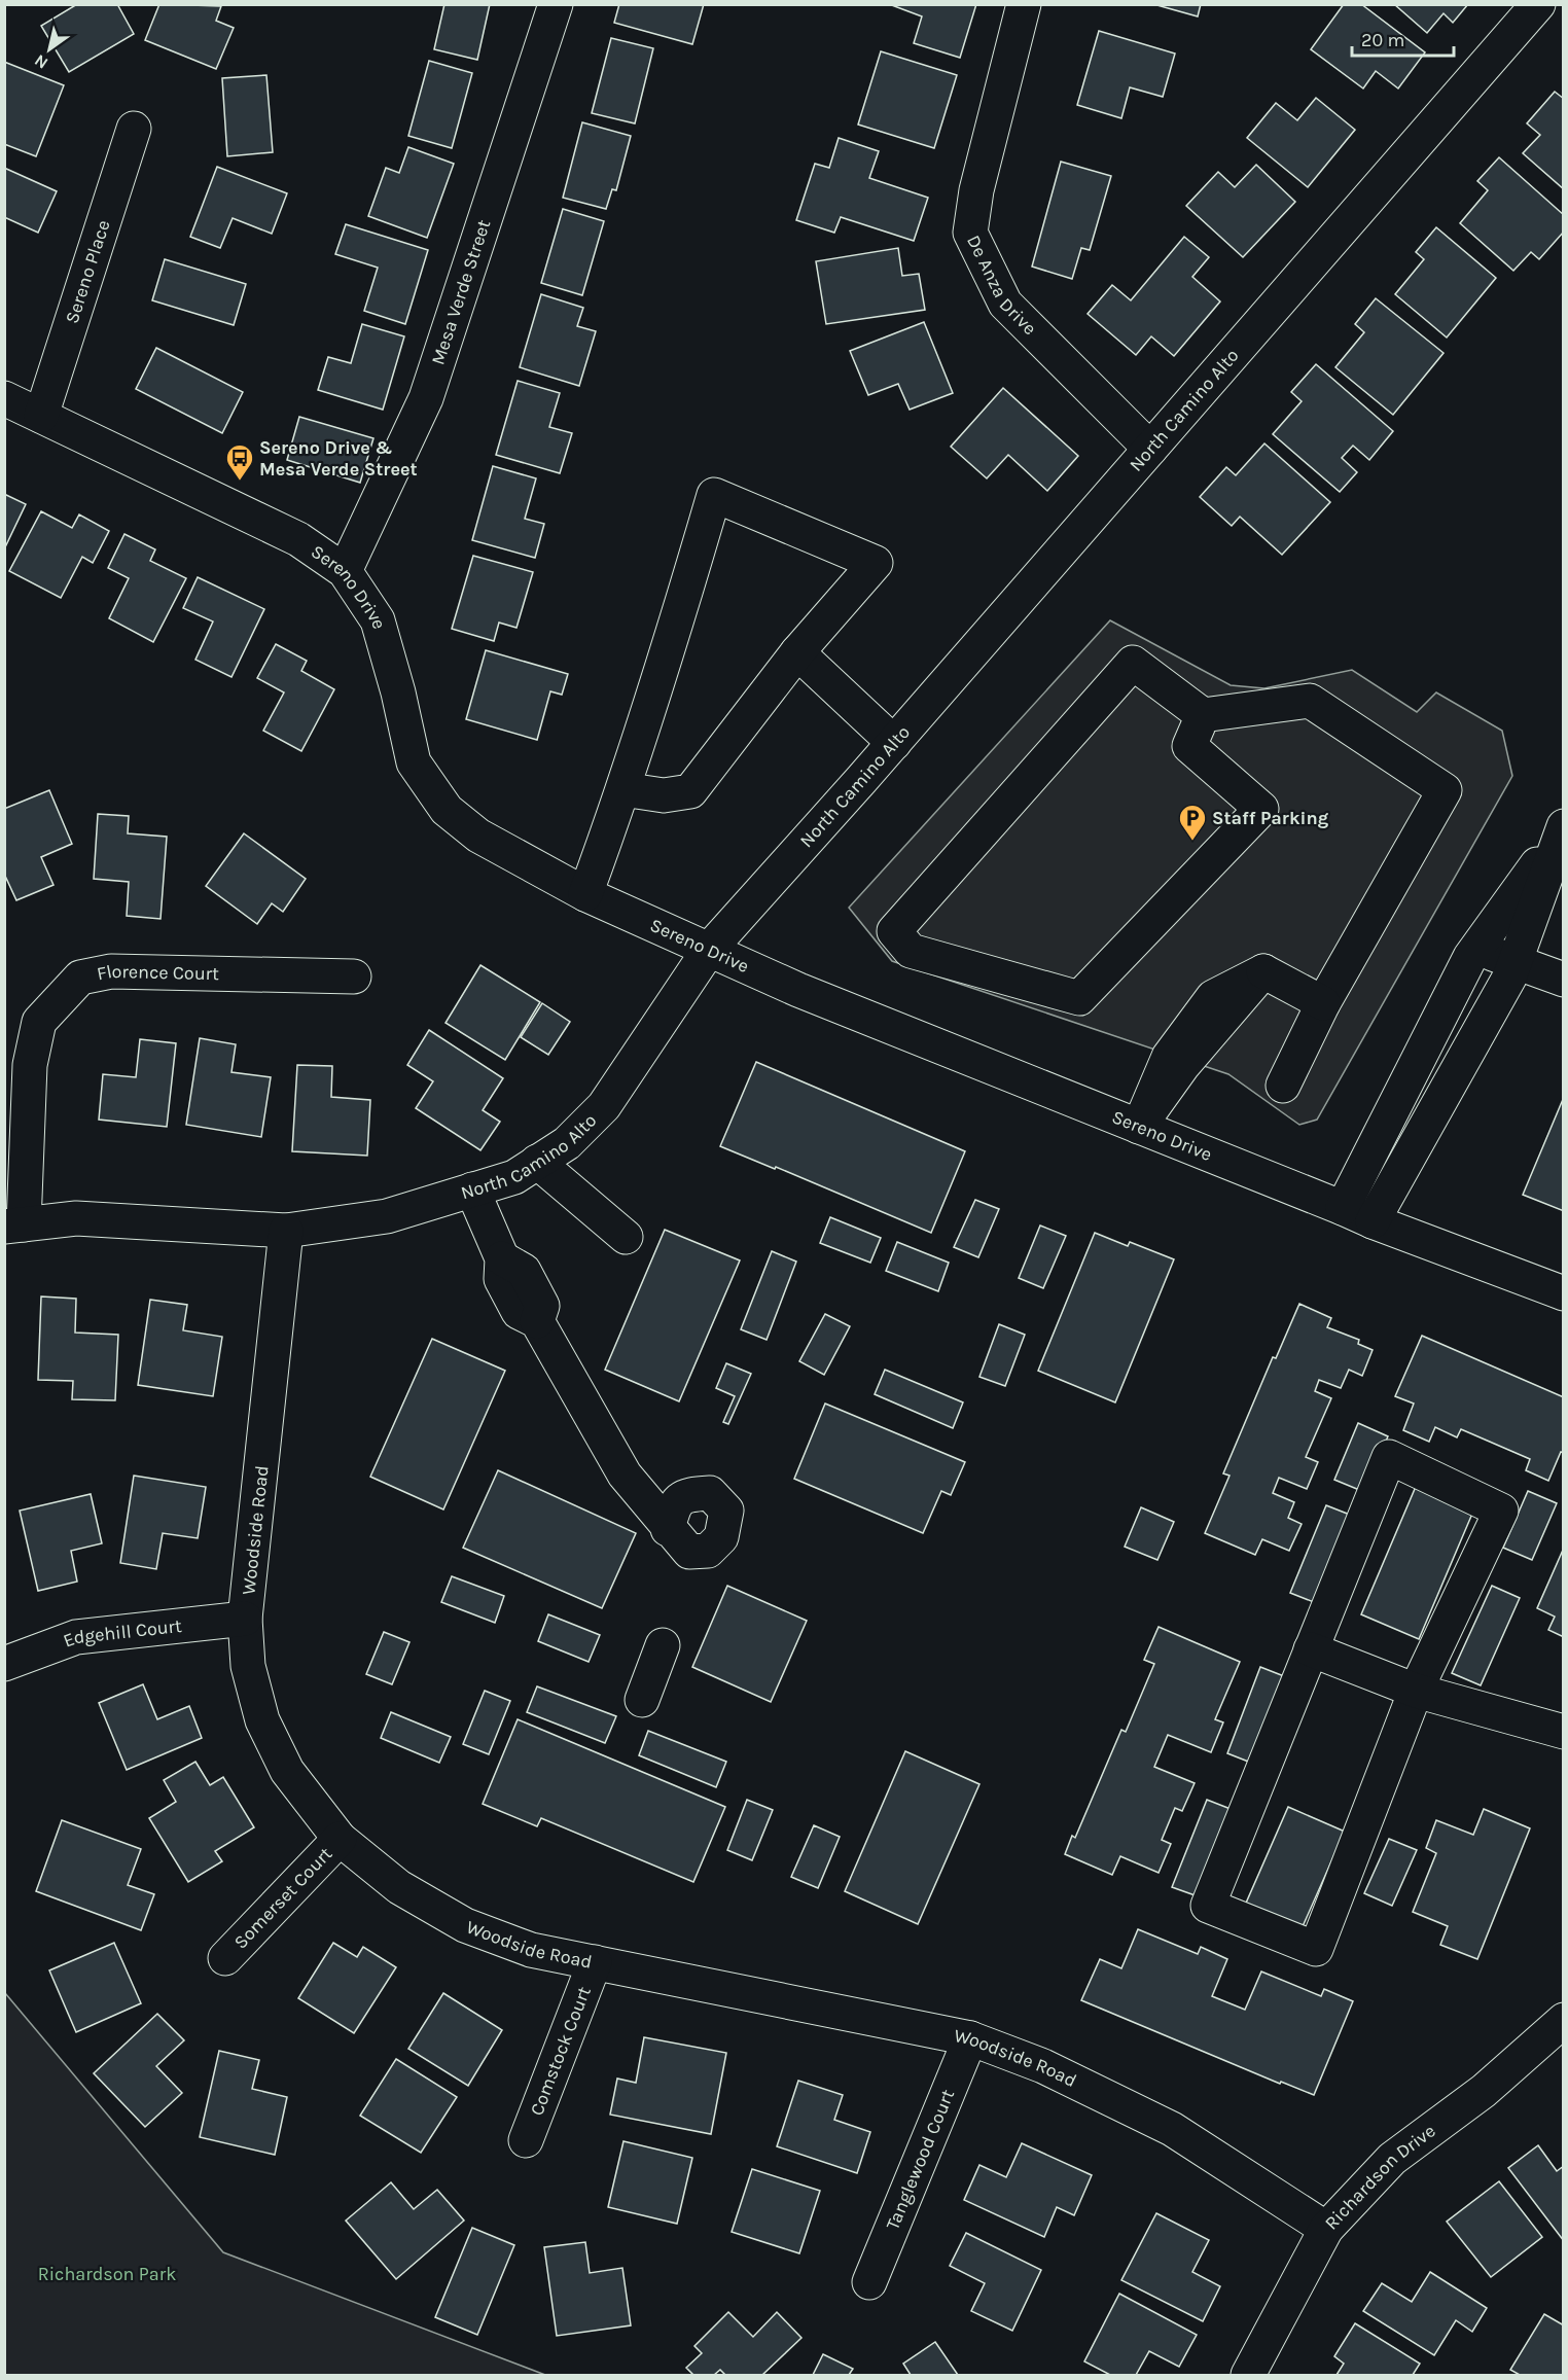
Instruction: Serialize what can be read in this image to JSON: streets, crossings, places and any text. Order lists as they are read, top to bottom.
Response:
{
  "streets": {
    "street": [
      "Sereno Place",
      "De Anza Drive",
      "Mesa Verde Street",
      "North Camino Alto",
      "Sereno Drive",
      "Florence Court",
      "Woodside Road",
      "Edgehill Court",
      "Somerset Court",
      "Comstock Court",
      "Tanglewood Court",
      "Richardson Drive"
    ]
  },
  "crossings": [
    ["Sereno Place", "Sereno Drive"],
    ["De Anza Drive", "North Camino Alto"],
    ["Mesa Verde Street", "Sereno Drive"],
    ["North Camino Alto", "Sereno Drive"],
    ["North Camino Alto", "Florence Court"],
    ["North Camino Alto", "Woodside Road"],
    ["Woodside Road", "Edgehill Court"],
    ["Woodside Road", "Somerset Court"],
    ["Woodside Road", "Comstock Court"],
    ["Woodside Road", "Tanglewood Court"],
    ["Woodside Road", "Richardson Drive"]
  ],
  "parks": ["Richardson Park"],
  "places": {
    "bus stop": ["Sereno Drive & Mesa Verde Street"],
    "parking": ["Staff Parking"]
  },
  "scale_bar": "20 m",
  "north": "bottom left"
}
